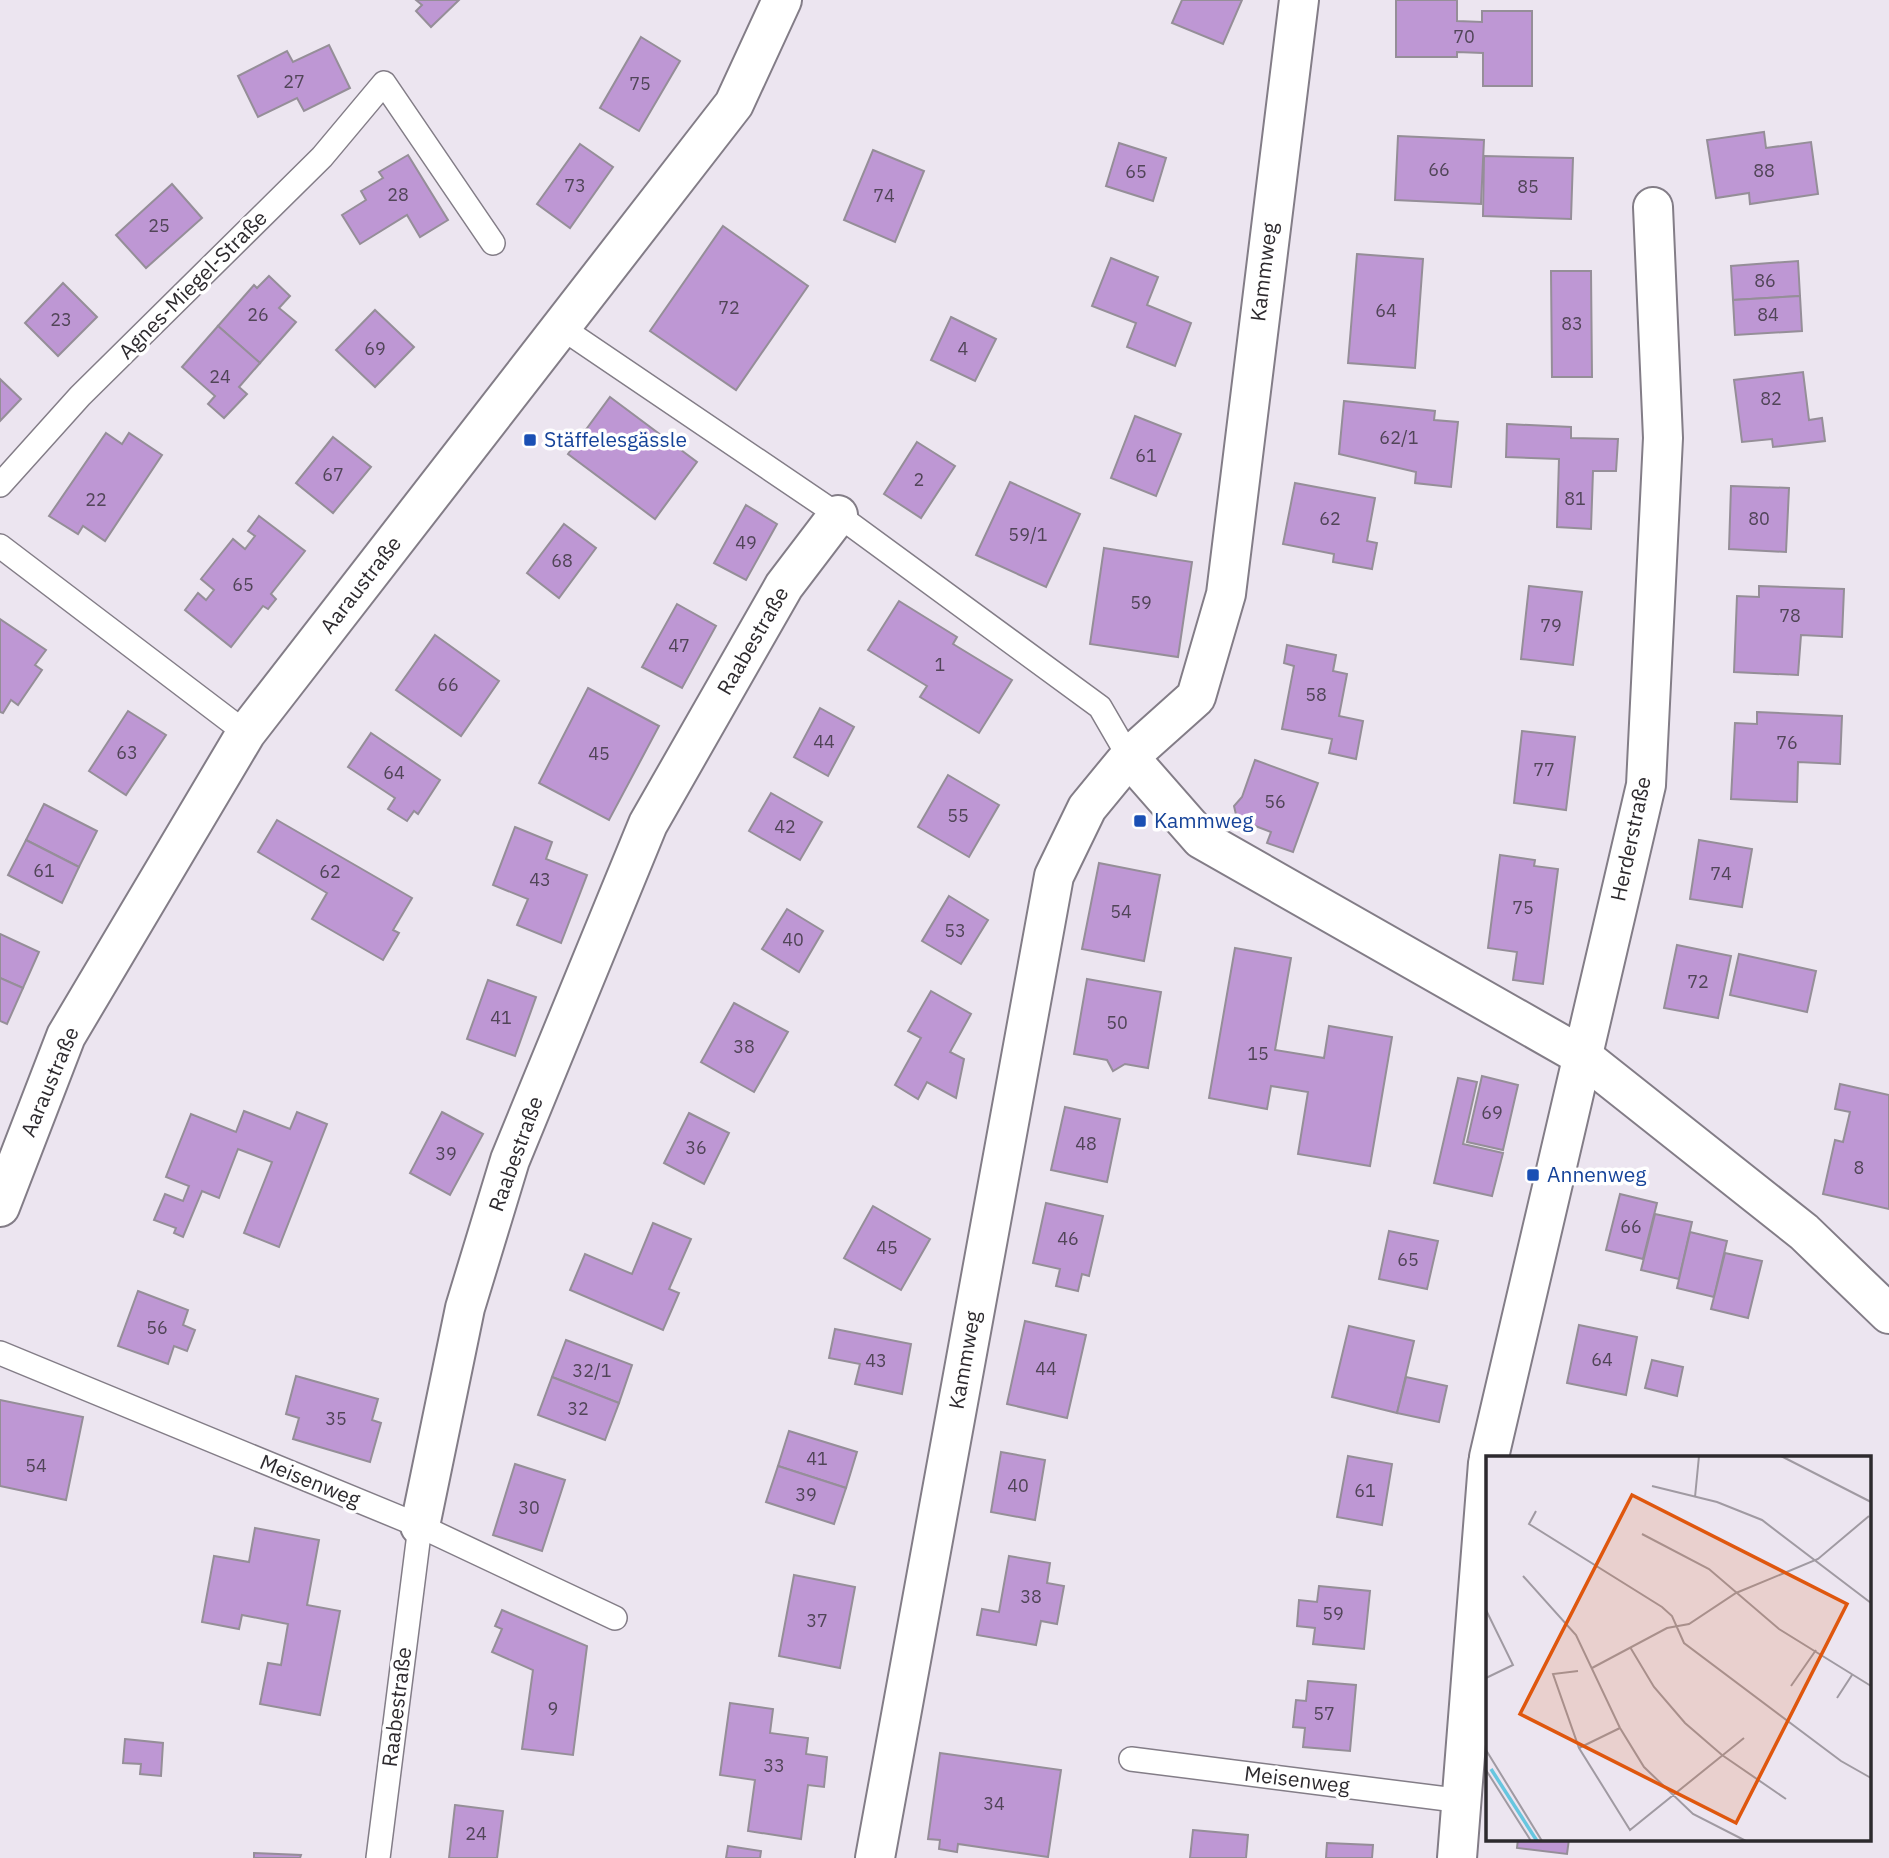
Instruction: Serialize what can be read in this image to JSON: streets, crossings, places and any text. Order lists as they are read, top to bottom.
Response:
{
  "streets": {
    "street": [
      "Kammweg",
      "Aaraustraße",
      "Raabestraße",
      "Herderstraße"
    ],
    "lane": ["Agnes-Miegel-Straße", "Meisenweg"]
  },
  "crossings": [
    ["Raabestraße", "Meisenweg"]
  ],
  "places": {
    "transit": ["Stäffelesgässle", "Kammweg", "Annenweg"]
  },
  "house_numbers": [
    "70",
    "27",
    "75",
    "66",
    "88",
    "65",
    "73",
    "85",
    "28",
    "74",
    "25",
    "86",
    "72",
    "64",
    "26",
    "84",
    "23",
    "83",
    "69",
    "4",
    "24",
    "82",
    "62/1",
    "61",
    "67",
    "2",
    "81",
    "22",
    "62",
    "80",
    "59/1",
    "49",
    "68",
    "65",
    "59",
    "78",
    "79",
    "47",
    "1",
    "66",
    "58",
    "44",
    "76",
    "63",
    "45",
    "77",
    "64",
    "56",
    "55",
    "42",
    "61",
    "62",
    "74",
    "43",
    "75",
    "54",
    "53",
    "40",
    "72",
    "41",
    "50",
    "38",
    "15",
    "69",
    "48",
    "36",
    "39",
    "8",
    "66",
    "46",
    "45",
    "65",
    "56",
    "64",
    "43",
    "44",
    "32/1",
    "32",
    "35",
    "41",
    "54",
    "40",
    "61",
    "39",
    "30",
    "38",
    "59",
    "37",
    "9",
    "57",
    "33",
    "34",
    "24"
  ]
}
